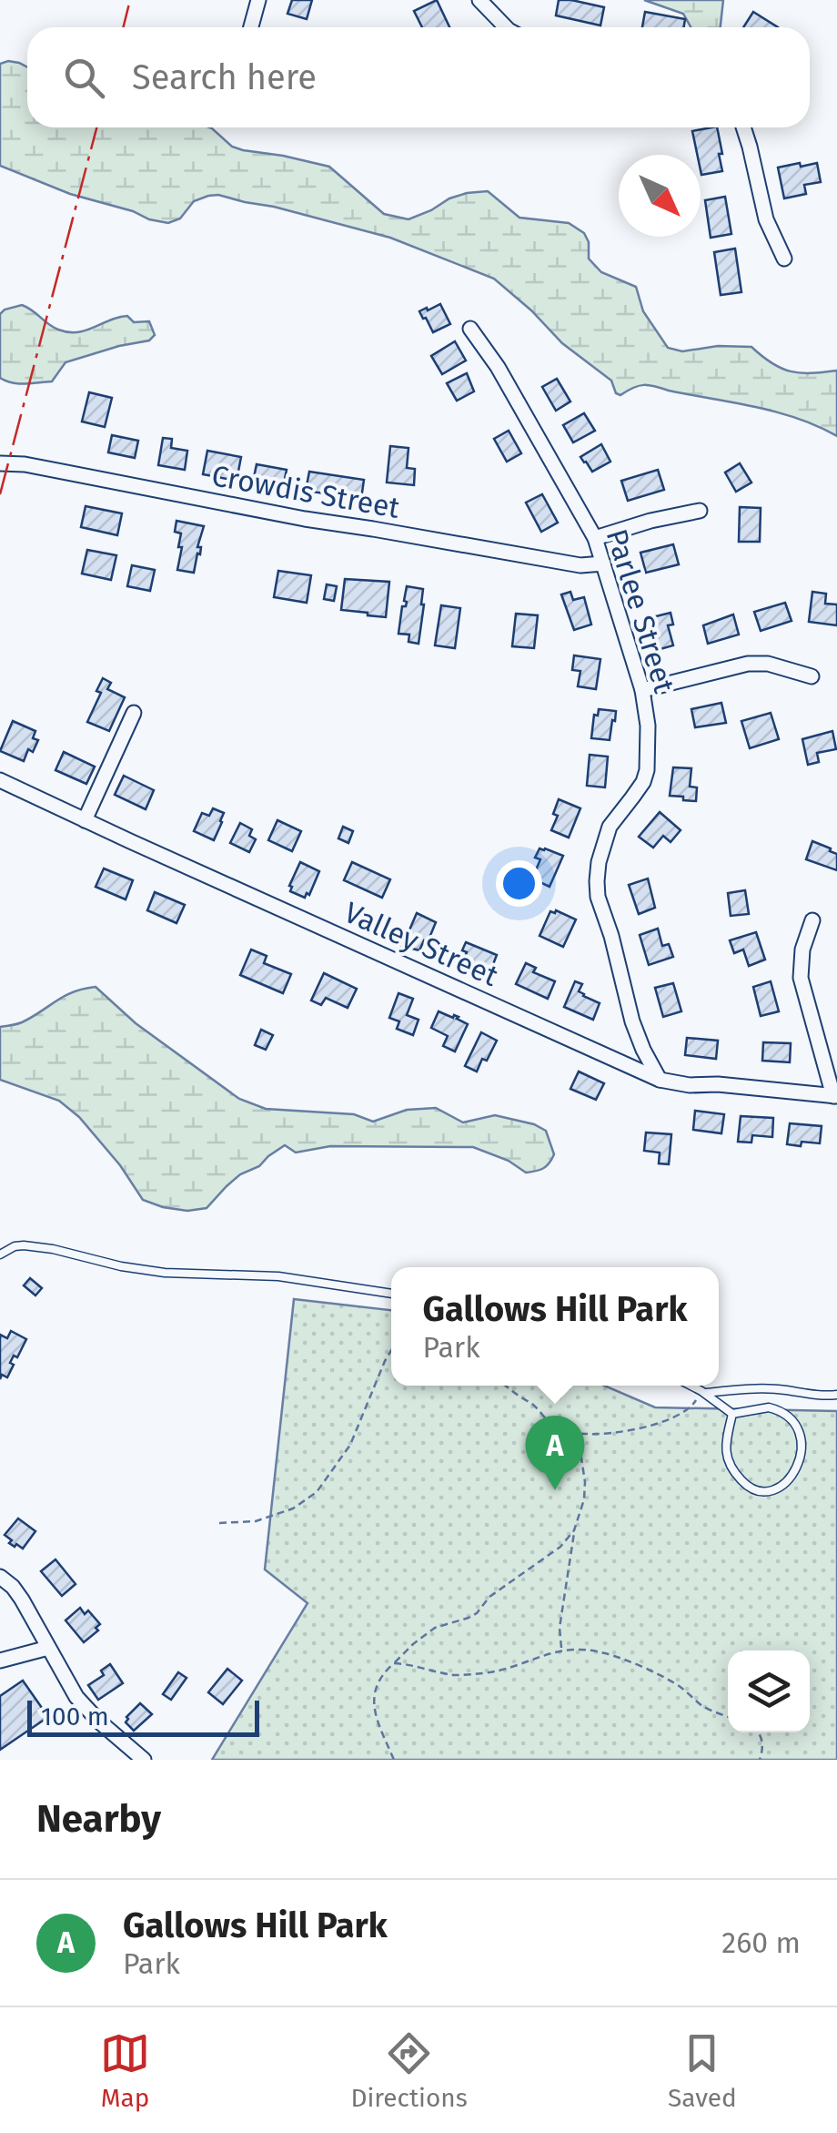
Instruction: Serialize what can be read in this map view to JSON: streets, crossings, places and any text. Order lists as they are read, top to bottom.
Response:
{
  "streets": {
    "street": ["Crowdis Street", "Parlee Street", "Valley Street"]
  },
  "crossings": [
    ["Crowdis Street", "Parlee Street"],
    ["Parlee Street", "Valley Street"]
  ],
  "scale_bar": "100 m",
  "north": "bottom right",
  "page": {
    "search": "Search here",
    "popup": ["Gallows Hill Park", "Park"],
    "pins": "A",
    "scale": "100 m",
    "heading": "Nearby",
    "list": [
      {
        "mark": "A",
        "name": "Gallows Hill Park",
        "note": "Park",
        "value": "260 m"
      }
    ],
    "nav": ["Map", "Directions", "Saved"]
  }
}
